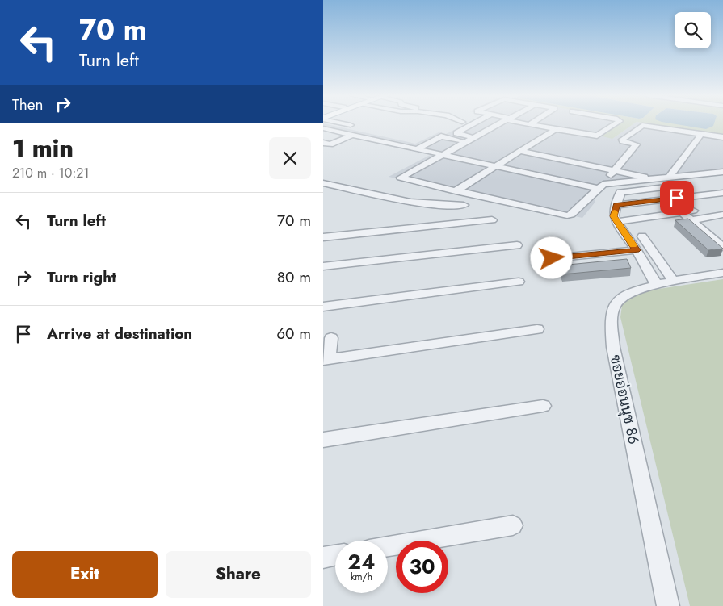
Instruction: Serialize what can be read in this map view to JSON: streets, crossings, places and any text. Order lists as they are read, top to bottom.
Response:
{
  "streets": {
    "street": ["ซอยอ่อนนุช 86"]
  },
  "page": {
    "turn": ["70 m", "Turn left"],
    "then": "Then",
    "heading": ["1 min", "210 m · 10:21"],
    "list": [
      {
        "name": "Turn left",
        "value": "70 m"
      },
      {
        "name": "Turn right",
        "value": "80 m"
      },
      {
        "name": "Arrive at destination",
        "value": "60 m"
      }
    ],
    "speed": "24 km/h",
    "limit": "30",
    "buttons": ["Exit", "Share"]
  }
}
